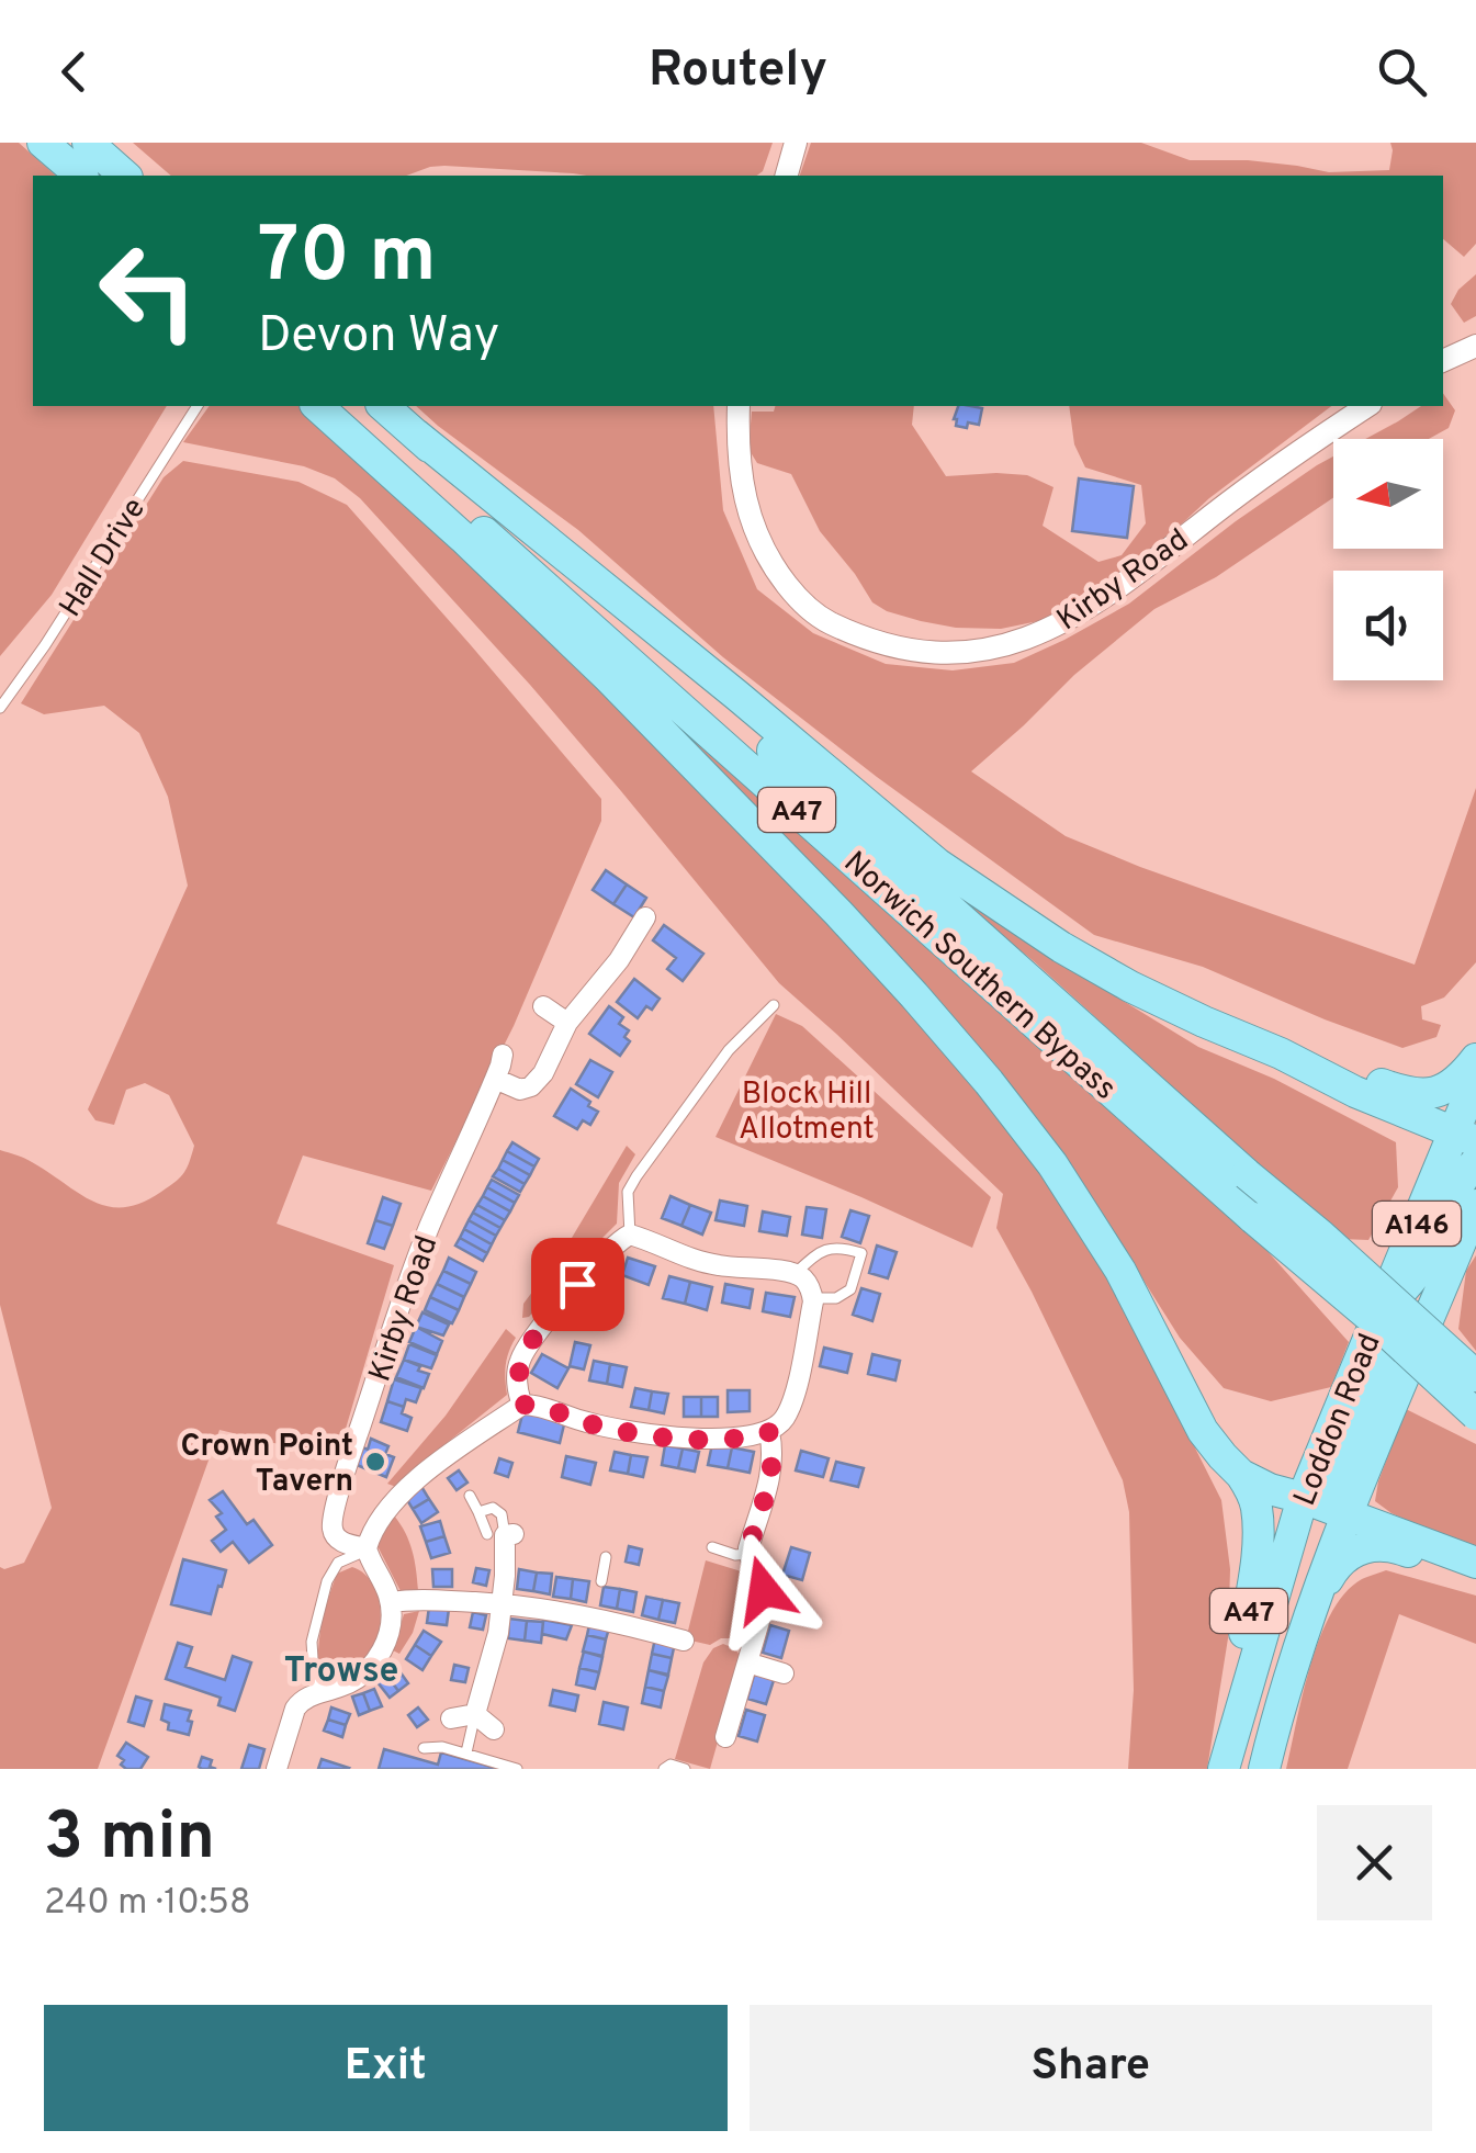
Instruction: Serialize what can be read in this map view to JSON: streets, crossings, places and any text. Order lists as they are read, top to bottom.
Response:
{
  "streets": {
    "highway": [
      "A47",
      "Norwich Southern Bypass",
      "A146",
      "Loddon Road"
    ],
    "street": ["Kirby Road"],
    "lane": ["Hall Drive"]
  },
  "crossings": [
    ["A47", "Norwich Southern Bypass"],
    ["A47", "Loddon Road"]
  ],
  "districts": ["Trowse"],
  "parks": ["Block Hill Allotment"],
  "places": ["Crown Point Tavern"],
  "north": "left",
  "page": {
    "header": "Routely",
    "turn": ["70 m", "Devon Way"],
    "heading": ["3 min", "240 m · 10:58"],
    "buttons": ["Exit", "Share"]
  }
}
